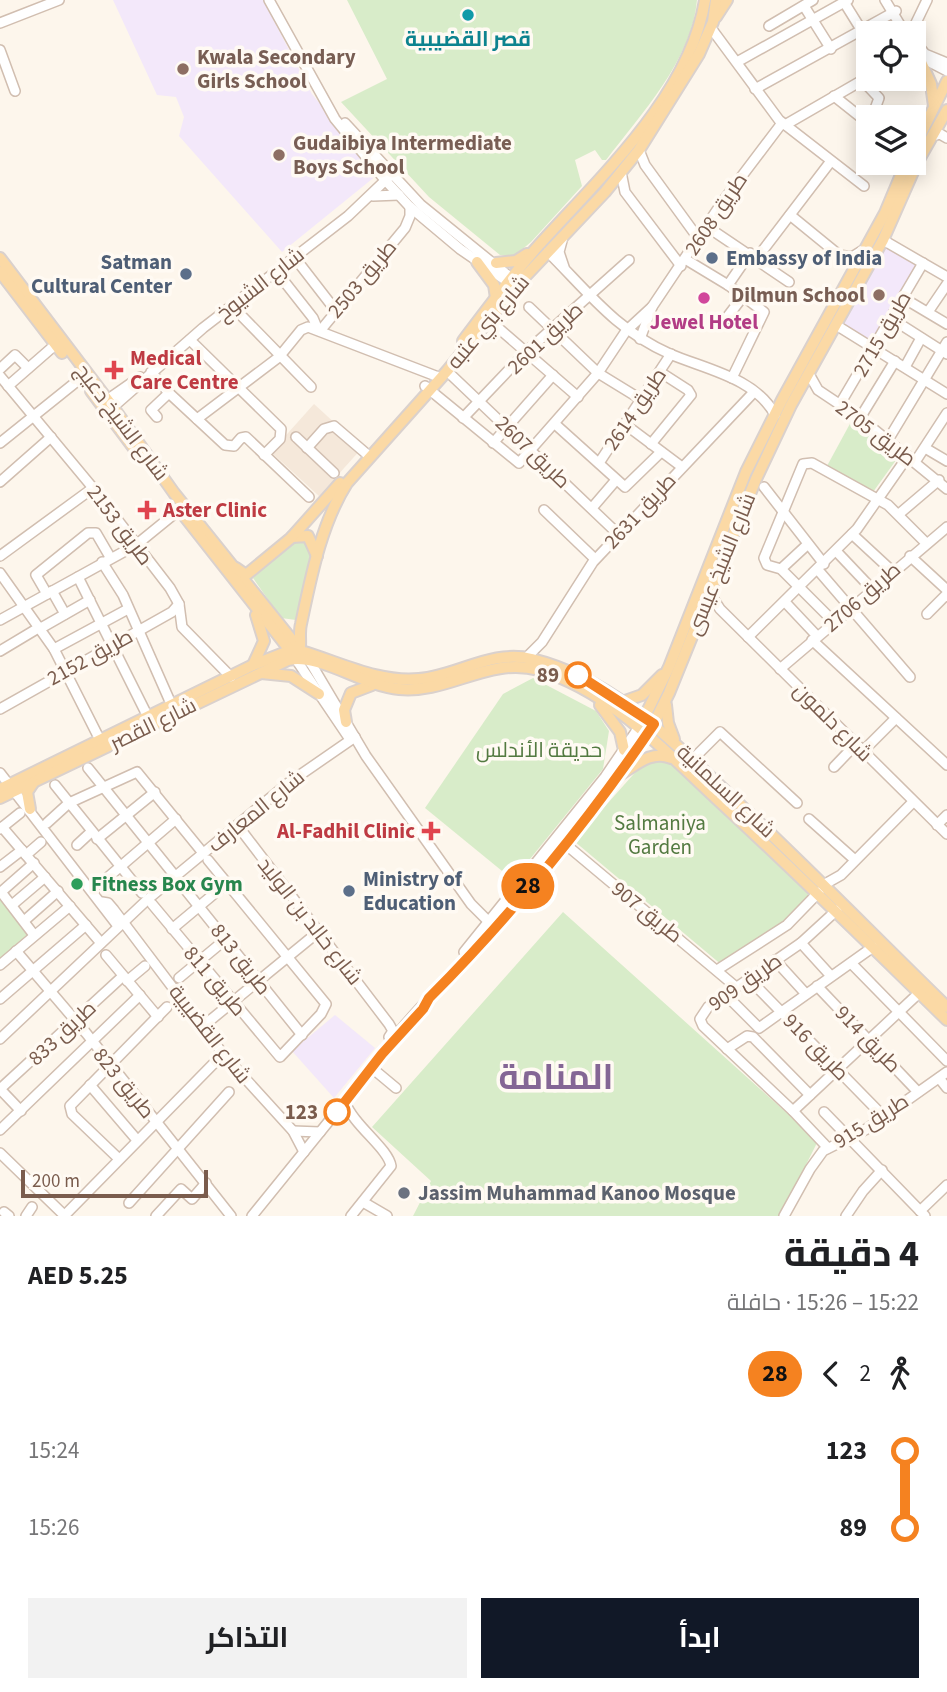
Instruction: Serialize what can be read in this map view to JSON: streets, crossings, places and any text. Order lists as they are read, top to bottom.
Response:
{
  "streets": {
    "main road": [
      "شارع بني عتبه",
      "شارع الشيخ دعيج",
      "شارع الشيخ عيسى",
      "شارع القصر",
      "شارع السلمانية"
    ],
    "street": [
      "طريق 2608",
      "طريق 2503",
      "شارع الشيوخ",
      "طريق 2715",
      "طريق 2601",
      "طريق 2614",
      "طريق 2705",
      "طريق 2607",
      "طريق 2631",
      "طريق 2153",
      "طريق 2706",
      "طريق 2152",
      "شارع دلمون",
      "شارع المعارف",
      "طريق 907",
      "شارع خالد بن الوليد",
      "طريق 813",
      "طريق 811",
      "طريق 909",
      "طريق 833",
      "شارع القضيبية",
      "طريق 914",
      "طريق 916",
      "طريق 823",
      "طريق 915"
    ]
  },
  "crossings": [
    ["طريق 2608", "طريق 2614"],
    ["طريق 2608", "طريق 2607"],
    ["شارع الشيوخ", "شارع الشيخ دعيج"],
    ["شارع بني عتبه", "شارع الشيخ دعيج"],
    ["شارع بني عتبه", "طريق 2607"],
    ["شارع بني عتبه", "شارع القصر"],
    ["شارع بني عتبه", "شارع السلمانية"],
    ["طريق 2715", "طريق 2705"],
    ["طريق 2601", "طريق 2607"],
    ["طريق 2614", "طريق 2607"],
    ["شارع الشيخ دعيج", "شارع الشيخ عيسى"],
    ["شارع الشيخ دعيج", "شارع القصر"],
    ["شارع الشيخ دعيج", "شارع السلمانية"],
    ["شارع الشيخ دعيج", "شارع المعارف"],
    ["طريق 2705", "شارع الشيخ عيسى"],
    ["طريق 2607", "طريق 2631"],
    ["طريق 2631", "شارع السلمانية"],
    ["طريق 2153", "طريق 2152"],
    ["طريق 2153", "شارع القصر"],
    ["شارع الشيخ عيسى", "شارع دلمون"],
    ["شارع الشيخ عيسى", "شارع السلمانية"],
    ["شارع الشيخ عيسى", "طريق 907"],
    ["شارع الشيخ عيسى", "شارع القضيبية"],
    ["طريق 2706", "شارع دلمون"],
    ["شارع القصر", "شارع السلمانية"],
    ["شارع السلمانية", "طريق 909"],
    ["شارع المعارف", "شارع خالد بن الوليد"],
    ["شارع المعارف", "طريق 813"],
    ["شارع المعارف", "طريق 811"],
    ["شارع المعارف", "شارع القضيبية"],
    ["شارع المعارف", "طريق 823"],
    ["طريق 907", "طريق 909"],
    ["طريق 813", "طريق 811"],
    ["طريق 909", "طريق 916"],
    ["طريق 909", "طريق 915"],
    ["طريق 833", "طريق 823"],
    ["طريق 914", "طريق 915"],
    ["طريق 916", "طريق 915"]
  ],
  "districts": ["المنامة"],
  "parks": ["حديقة الأندلس", "Salmaniya Garden"],
  "places": {
    "other": [
      "قصر القضيبية",
      "Kwala Secondary Girls School",
      "Gudaibiya Intermediate Boys School",
      "Embassy of India",
      "Satman Cultural Center",
      "Dilmun School",
      "Jewel Hotel",
      "89",
      "Fitness Box Gym",
      "Ministry of Education",
      "123",
      "Jassim Muhammad Kanoo Mosque"
    ],
    "health": ["Medical Care Centre", "Aster Clinic", "Al-Fadhil Clinic"]
  },
  "lines": ["bus line 28"],
  "scale_bar": "200 m",
  "page": {
    "on_map": "28",
    "scale": "200 m",
    "heading": ["4 دقيقة", "15:22 – 15:26 · حافلة", "AED 5.25"],
    "legs": ["2", "28"],
    "list": [
      {
        "name": "123",
        "value": "15:24"
      },
      {
        "name": "89",
        "value": "15:26"
      }
    ],
    "buttons": ["ابدأ", "التذاكر"]
  }
}
